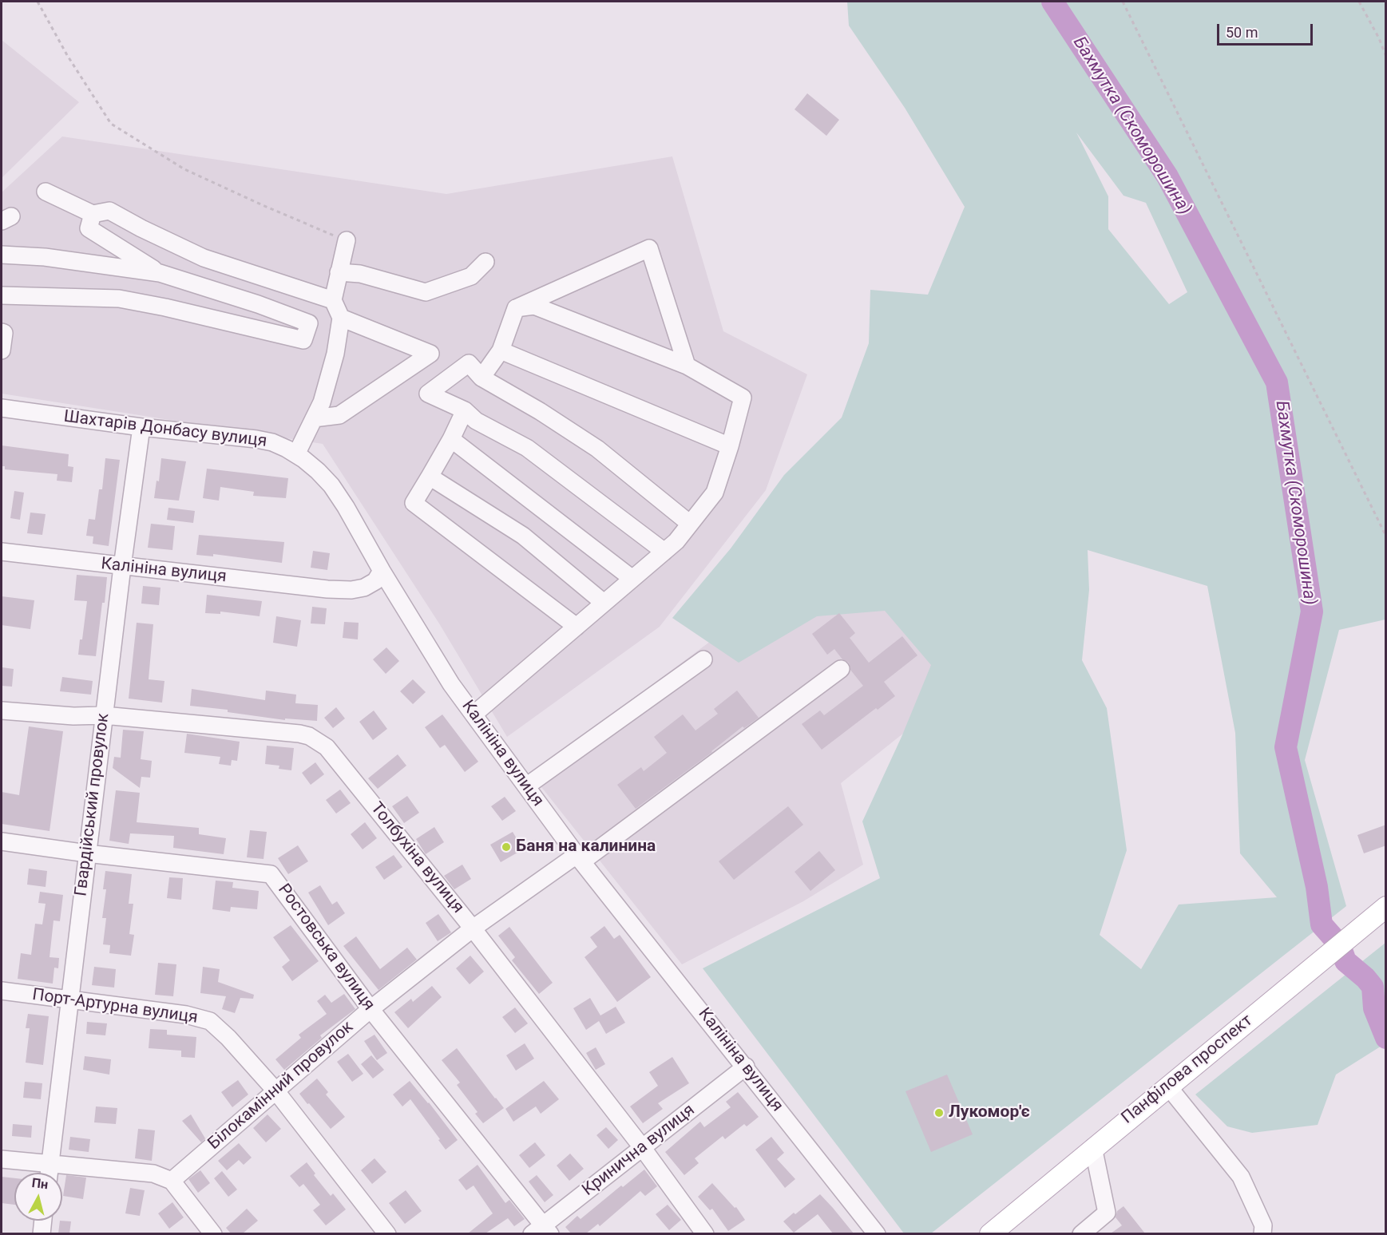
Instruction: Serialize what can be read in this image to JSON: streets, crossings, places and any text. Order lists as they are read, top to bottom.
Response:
{
  "streets": {
    "main road": ["Панфілова проспект"],
    "street": [
      "Шахтарів Донбасу вулиця",
      "Калініна вулиця",
      "Гвардійський провулок",
      "Толбухіна вулиця",
      "Ростовська вулиця",
      "Порт-Артурна вулиця",
      "Білокамінний провулок",
      "Кринична вулиця"
    ]
  },
  "crossings": [
    ["Шахтарів Донбасу вулиця", "Калініна вулиця"],
    ["Шахтарів Донбасу вулиця", "Гвардійський провулок"],
    ["Калініна вулиця", "Гвардійський провулок"],
    ["Калініна вулиця", "Білокамінний провулок"],
    ["Калініна вулиця", "Кринична вулиця"],
    ["Гвардійський провулок", "Толбухіна вулиця"],
    ["Гвардійський провулок", "Ростовська вулиця"],
    ["Гвардійський провулок", "Порт-Артурна вулиця"],
    ["Толбухіна вулиця", "Білокамінний провулок"],
    ["Толбухіна вулиця", "Кринична вулиця"],
    ["Ростовська вулиця", "Білокамінний провулок"],
    ["Ростовська вулиця", "Кринична вулиця"],
    ["Порт-Артурна вулиця", "Білокамінний провулок"]
  ],
  "water": ["Бахмутка (Скоморошина)"],
  "places": ["Баня на калинина", "Лукомор'є"],
  "scale_bar": "50 m",
  "north": "top"
}
